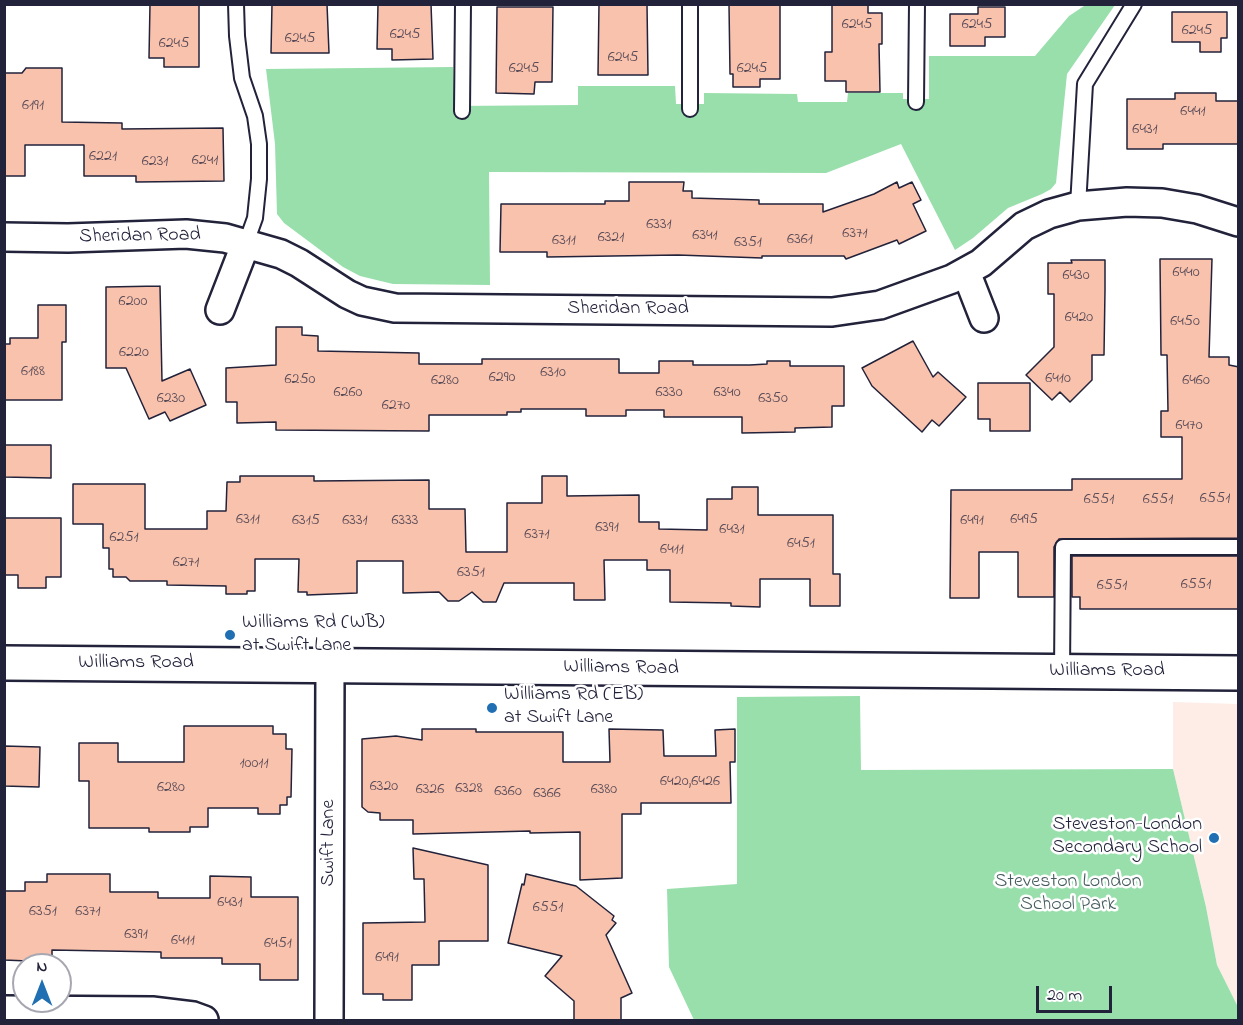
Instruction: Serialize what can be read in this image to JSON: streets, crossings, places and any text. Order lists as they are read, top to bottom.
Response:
{
  "streets": {
    "street": ["Sheridan Road", "Williams Road", "Swift Lane"]
  },
  "crossings": [
    ["Williams Road", "Swift Lane"]
  ],
  "parks": ["Steveston London School Park"],
  "places": ["Williams Rd (WB) at Swift Lane", "Williams Rd (EB) at Swift Lane", "Steveston-London Secondary School"],
  "house_numbers": [
    "6245",
    "6245",
    "6245",
    "6245",
    "6245",
    "6245",
    "6245",
    "6245",
    "6245",
    "6191",
    "6441",
    "6431",
    "6221",
    "6241",
    "6231",
    "6331",
    "6371",
    "6341",
    "6321",
    "6361",
    "6311",
    "6351",
    "6440",
    "6430",
    "6200",
    "6420",
    "6450",
    "6220",
    "6188",
    "6310",
    "6290",
    "6410",
    "6250",
    "6280",
    "6460",
    "6260",
    "6330",
    "6340",
    "6230",
    "6350",
    "6270",
    "6470",
    "6551",
    "6551",
    "6551",
    "6311",
    "6495",
    "6315",
    "6331",
    "6333",
    "6491",
    "6391",
    "6431",
    "6371",
    "6251",
    "6451",
    "6411",
    "6271",
    "6351",
    "6551",
    "6551",
    "10011",
    "6420,6426",
    "6320",
    "6280",
    "6328",
    "6326",
    "6380",
    "6360",
    "6366",
    "6431",
    "6551",
    "6351",
    "6371",
    "6391",
    "6411",
    "6451",
    "6491"
  ],
  "scale_bar": "20 m",
  "north": "top"
}
